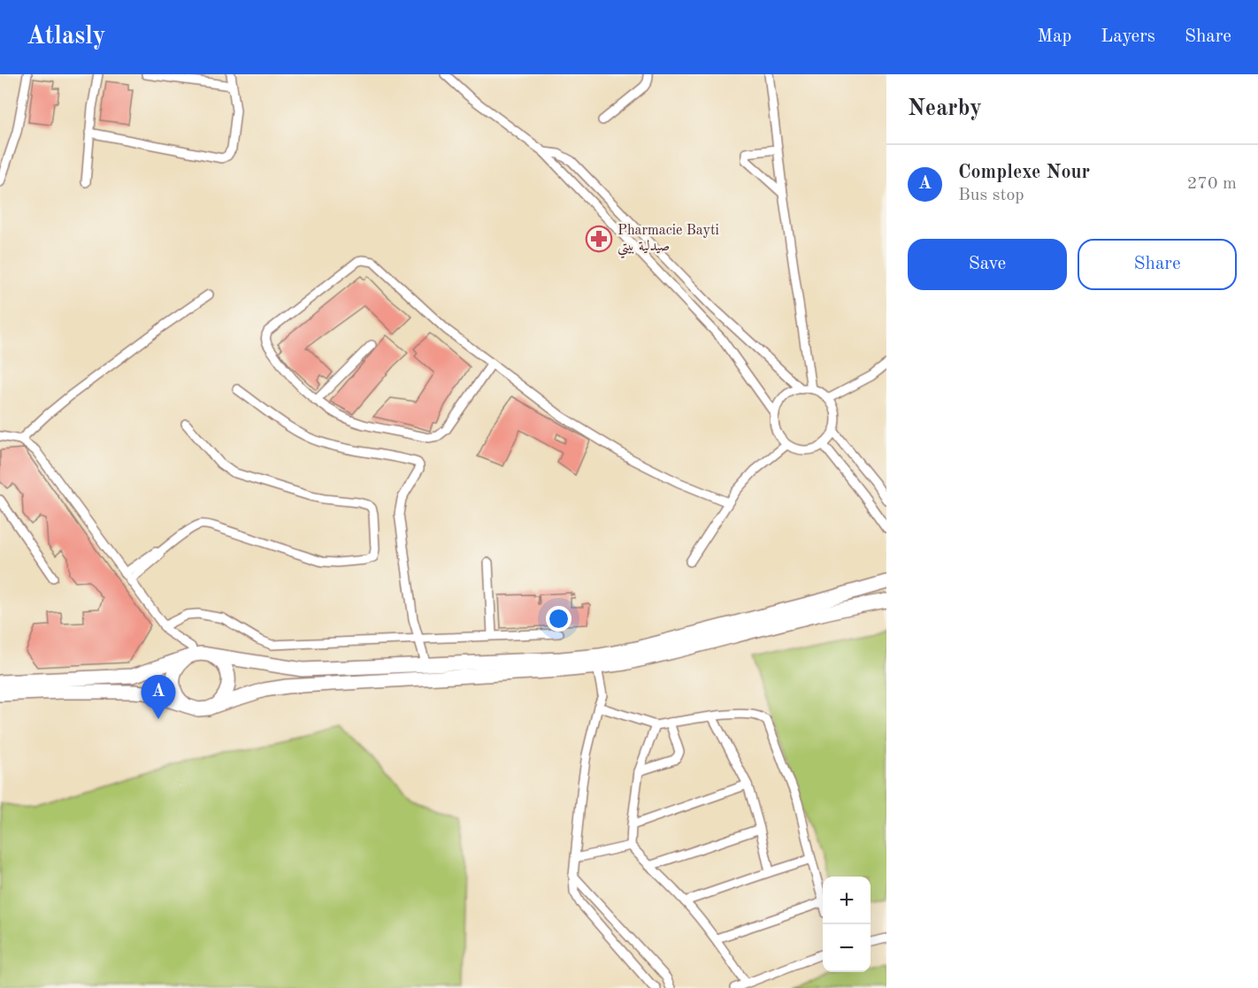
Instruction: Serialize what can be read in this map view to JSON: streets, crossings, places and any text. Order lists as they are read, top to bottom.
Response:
{
  "places": {
    "pharmacy": ["Pharmacie Bayti صيدلية بيتي"]
  },
  "page": {
    "header": "Atlasly",
    "nav": ["Map", "Layers", "Share"],
    "heading": "Nearby",
    "list": [
      {
        "mark": "A",
        "name": "Complexe Nour",
        "note": "Bus stop",
        "value": "270 m"
      }
    ],
    "buttons": ["Save", "Share"],
    "pins": "A",
    "map_buttons": ["+", "−"]
  }
}
